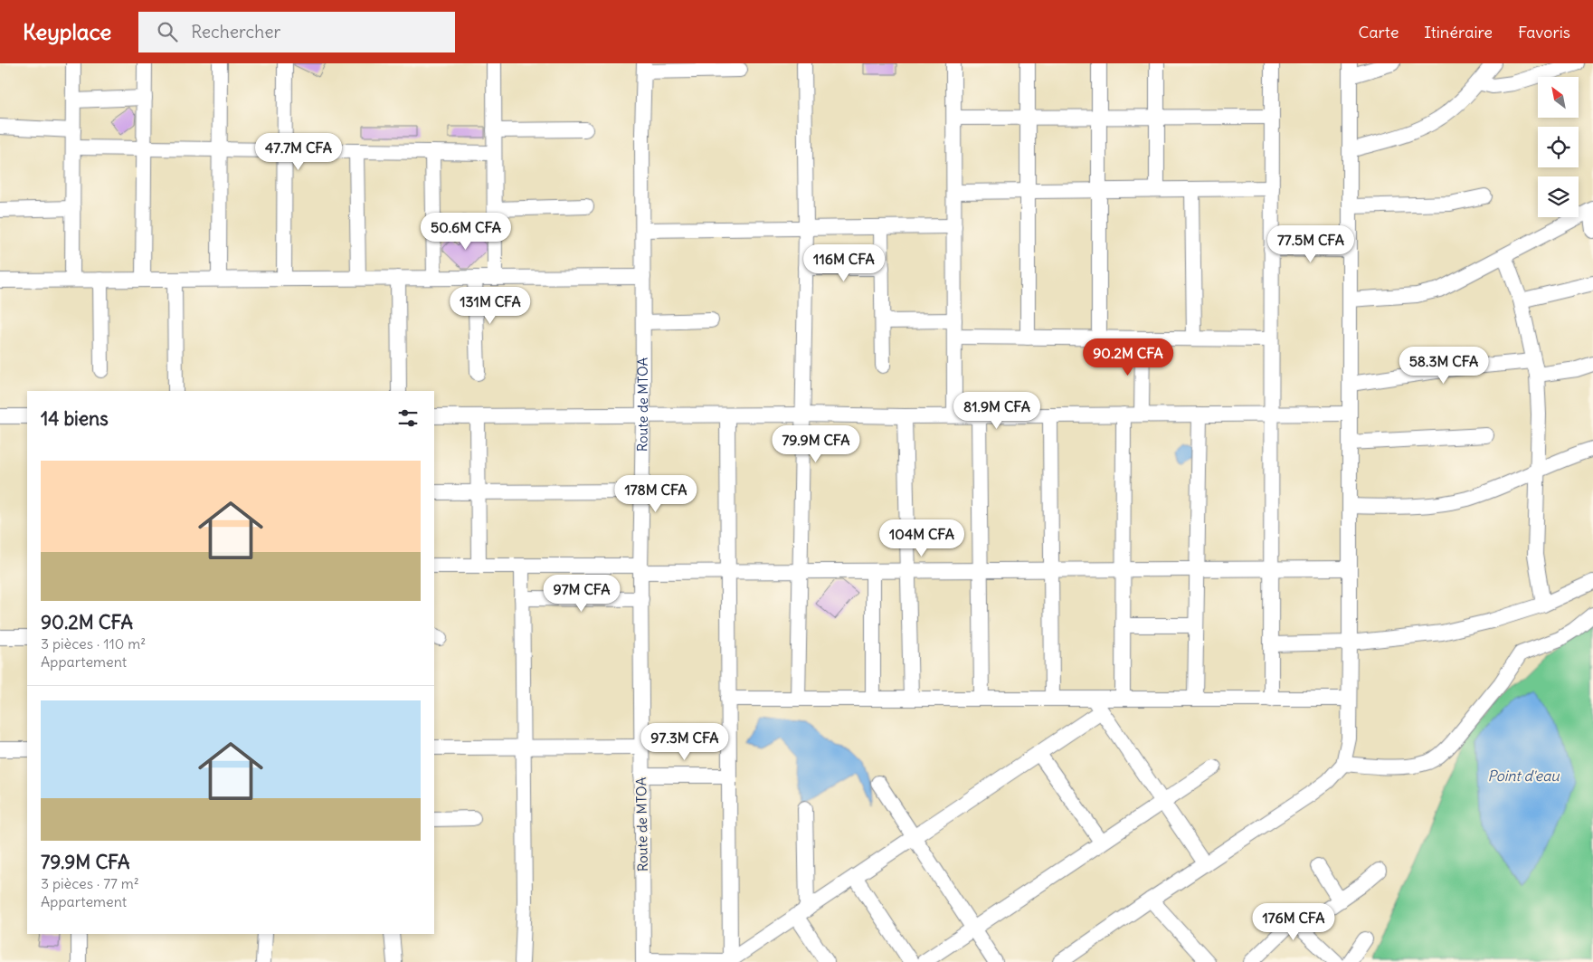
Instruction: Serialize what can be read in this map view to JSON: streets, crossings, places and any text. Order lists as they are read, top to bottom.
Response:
{
  "streets": {
    "street": ["Route de MTOA"]
  },
  "water": ["Point d'eau"],
  "north": "top left",
  "page": {
    "header": "Keyplace",
    "search": "Rechercher",
    "nav": ["Carte", "Itinéraire", "Favoris"],
    "price": [
      "47.7M CFA",
      "50.6M CFA",
      "77.5M CFA",
      "116M CFA",
      "131M CFA",
      "90.2M CFA",
      "58.3M CFA",
      "81.9M CFA",
      "79.9M CFA",
      "178M CFA",
      "104M CFA",
      "97M CFA",
      "97.3M CFA",
      "176M CFA"
    ],
    "heading": "14 biens",
    "list": [
      {
        "name": "90.2M CFA",
        "note": "3 pièces · 110 m² · Appartement"
      },
      {
        "name": "79.9M CFA",
        "note": "3 pièces · 77 m² · Appartement"
      }
    ]
  }
}
